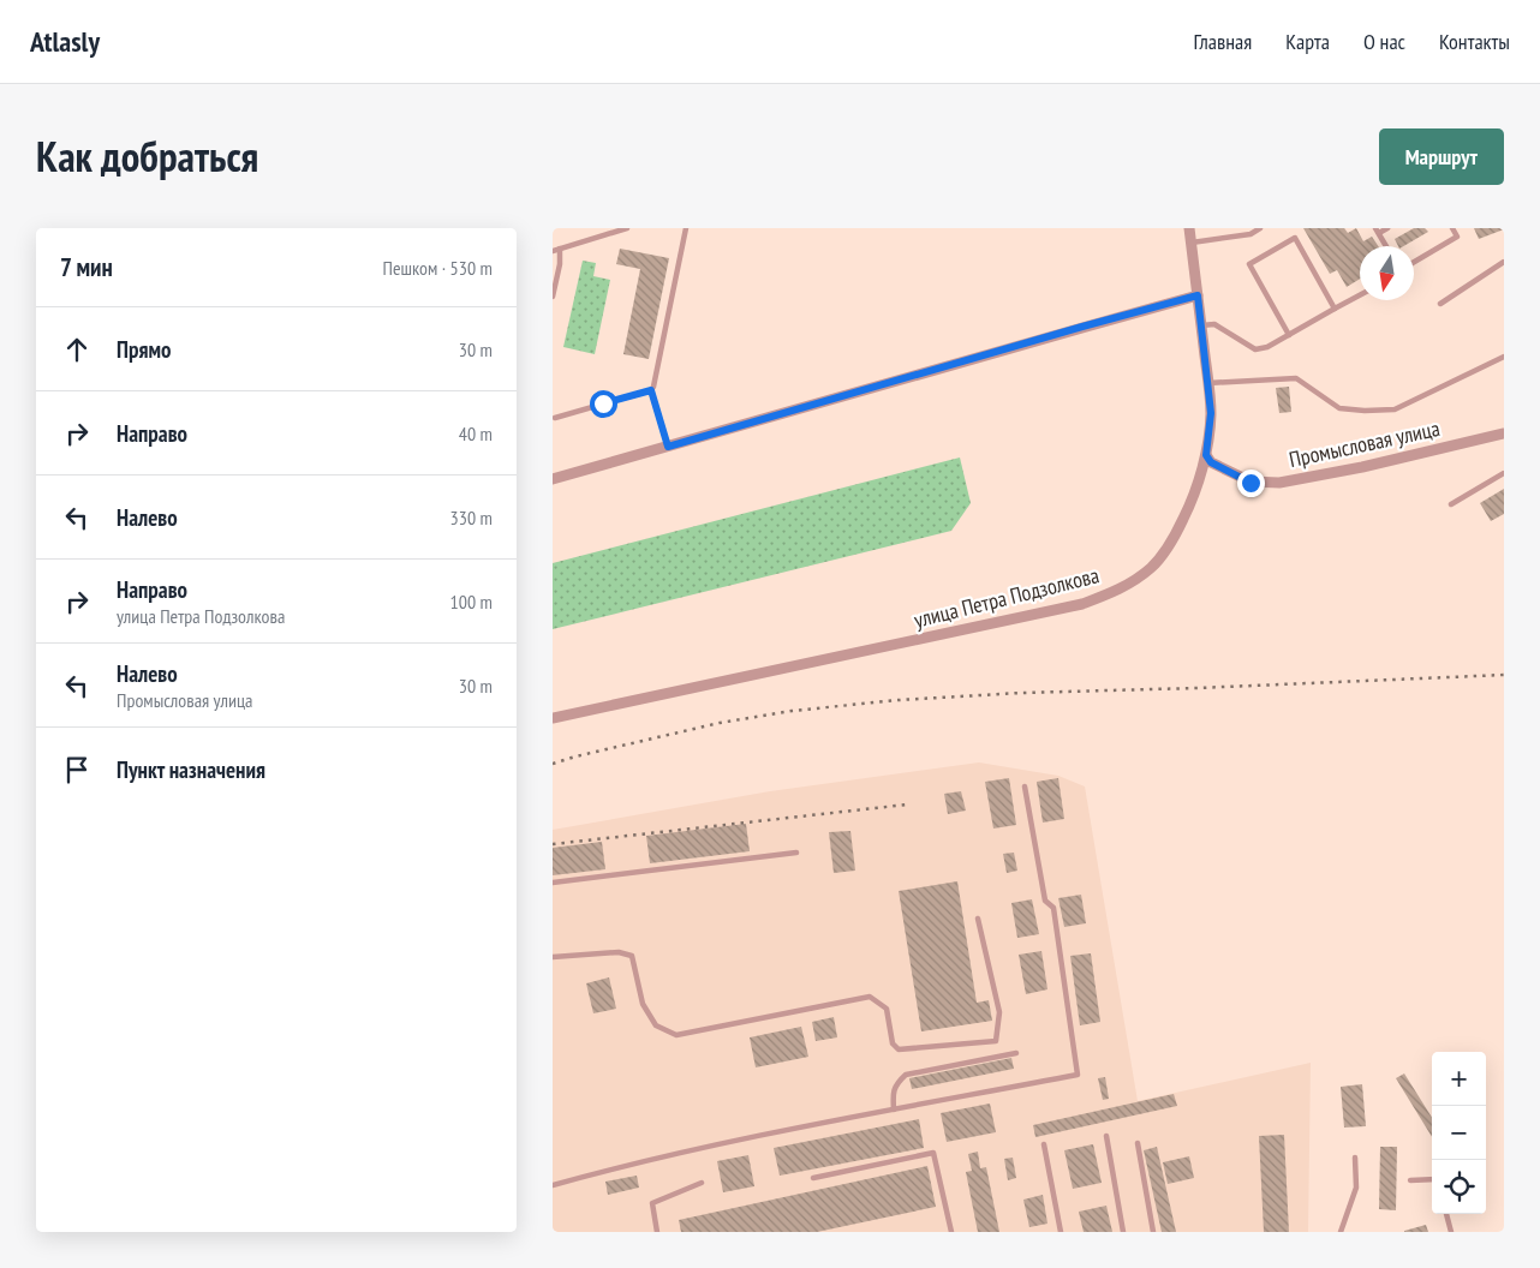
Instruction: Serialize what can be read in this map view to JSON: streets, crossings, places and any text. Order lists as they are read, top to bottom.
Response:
{
  "streets": {
    "street": ["Промысловая улица", "улица Петра Подзолкова"]
  },
  "crossings": [
    ["Промысловая улица", "улица Петра Подзолкова"]
  ],
  "north": "bottom",
  "page": {
    "header": "Atlasly",
    "nav": [
      "Главная",
      "Карта",
      "О нас",
      "Контакты"
    ],
    "title": "Как добраться",
    "buttons": "Маршрут",
    "heading": ["7 мин", "Пешком · 530 m"],
    "list": [
      ["Прямо", "30 m"],
      ["Направо", "40 m"],
      ["Налево", "330 m"],
      ["Направо", "улица Петра Подзолкова", "100 m"],
      ["Налево", "Промысловая улица", "30 m"],
      "Пункт назначения"
    ],
    "map_buttons": ["+", "−"]
  }
}
